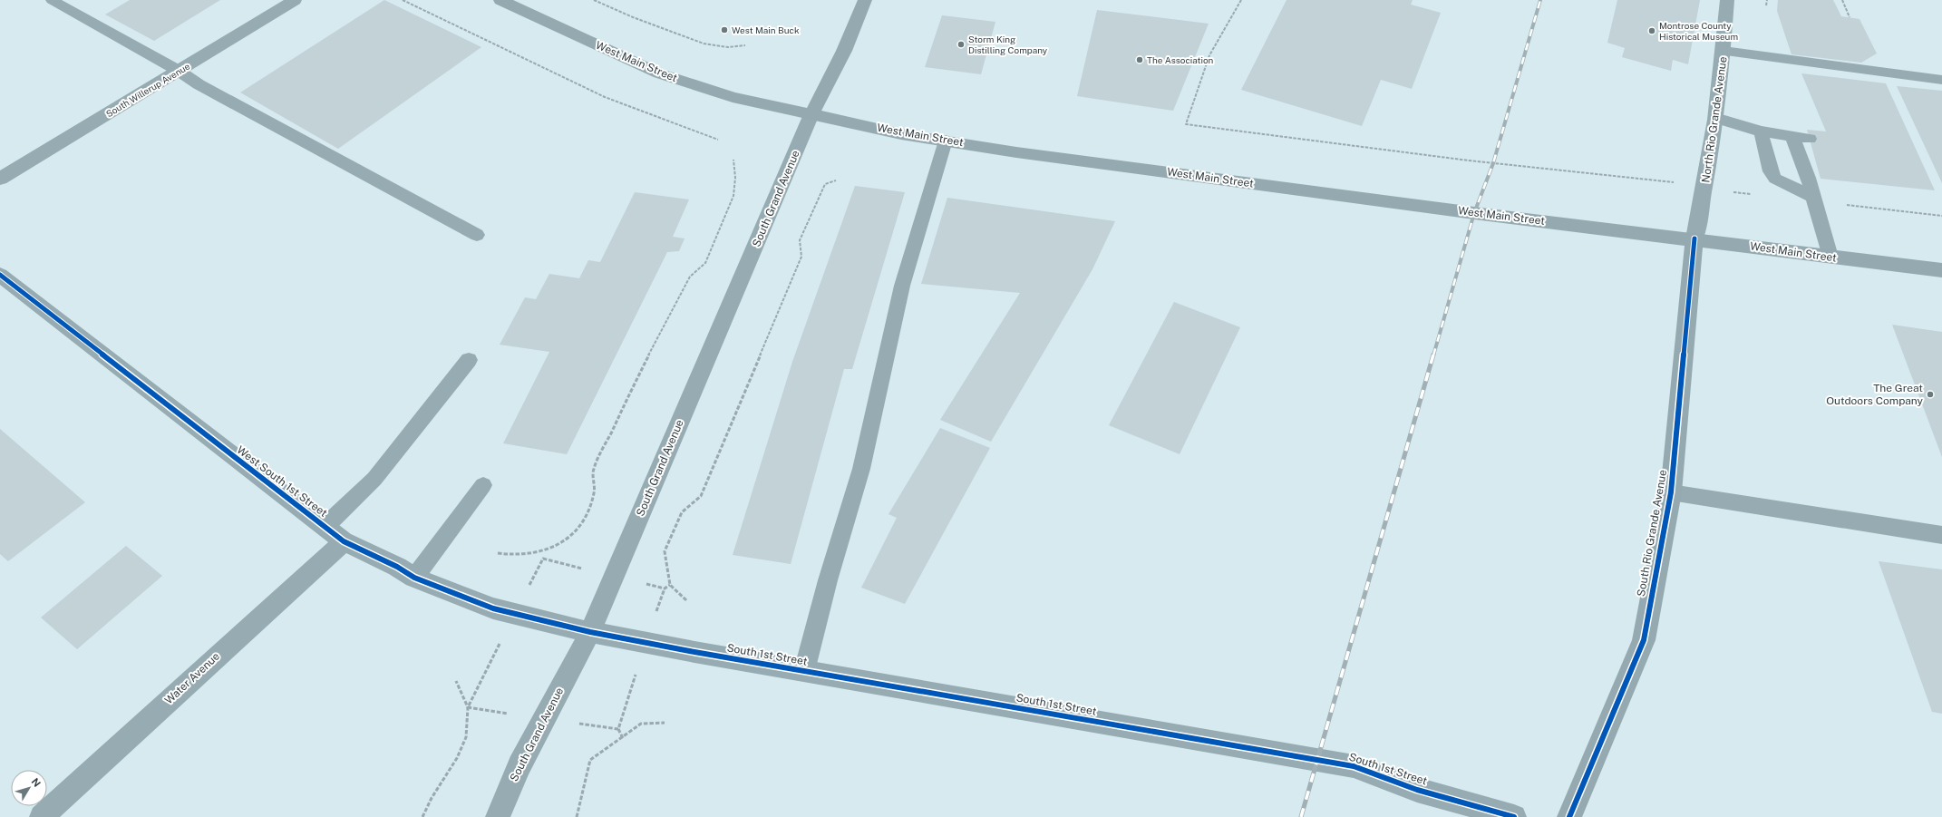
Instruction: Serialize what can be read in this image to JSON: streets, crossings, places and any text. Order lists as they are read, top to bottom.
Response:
{
  "streets": {
    "main road": ["West Main Street", "South Rio Grande Avenue"],
    "street": [
      "South Willerup Avenue",
      "North Rio Grande Avenue",
      "South Grand Avenue",
      "West South 1st Street",
      "South 1st Street",
      "Water Avenue"
    ]
  },
  "crossings": [
    ["West Main Street", "North Rio Grande Avenue"],
    ["West Main Street", "South Grand Avenue"],
    ["West Main Street", "South Rio Grande Avenue"],
    ["North Rio Grande Avenue", "South Rio Grande Avenue"],
    ["South Grand Avenue", "West South 1st Street"],
    ["South Grand Avenue", "South 1st Street"],
    ["West South 1st Street", "South 1st Street"],
    ["West South 1st Street", "Water Avenue"]
  ],
  "places": [
    "West Main Buck",
    "Montrose County Historical Museum",
    "Storm King Distilling Company",
    "The Association",
    "The Great Outdoors Company"
  ],
  "north": "top right"
}
